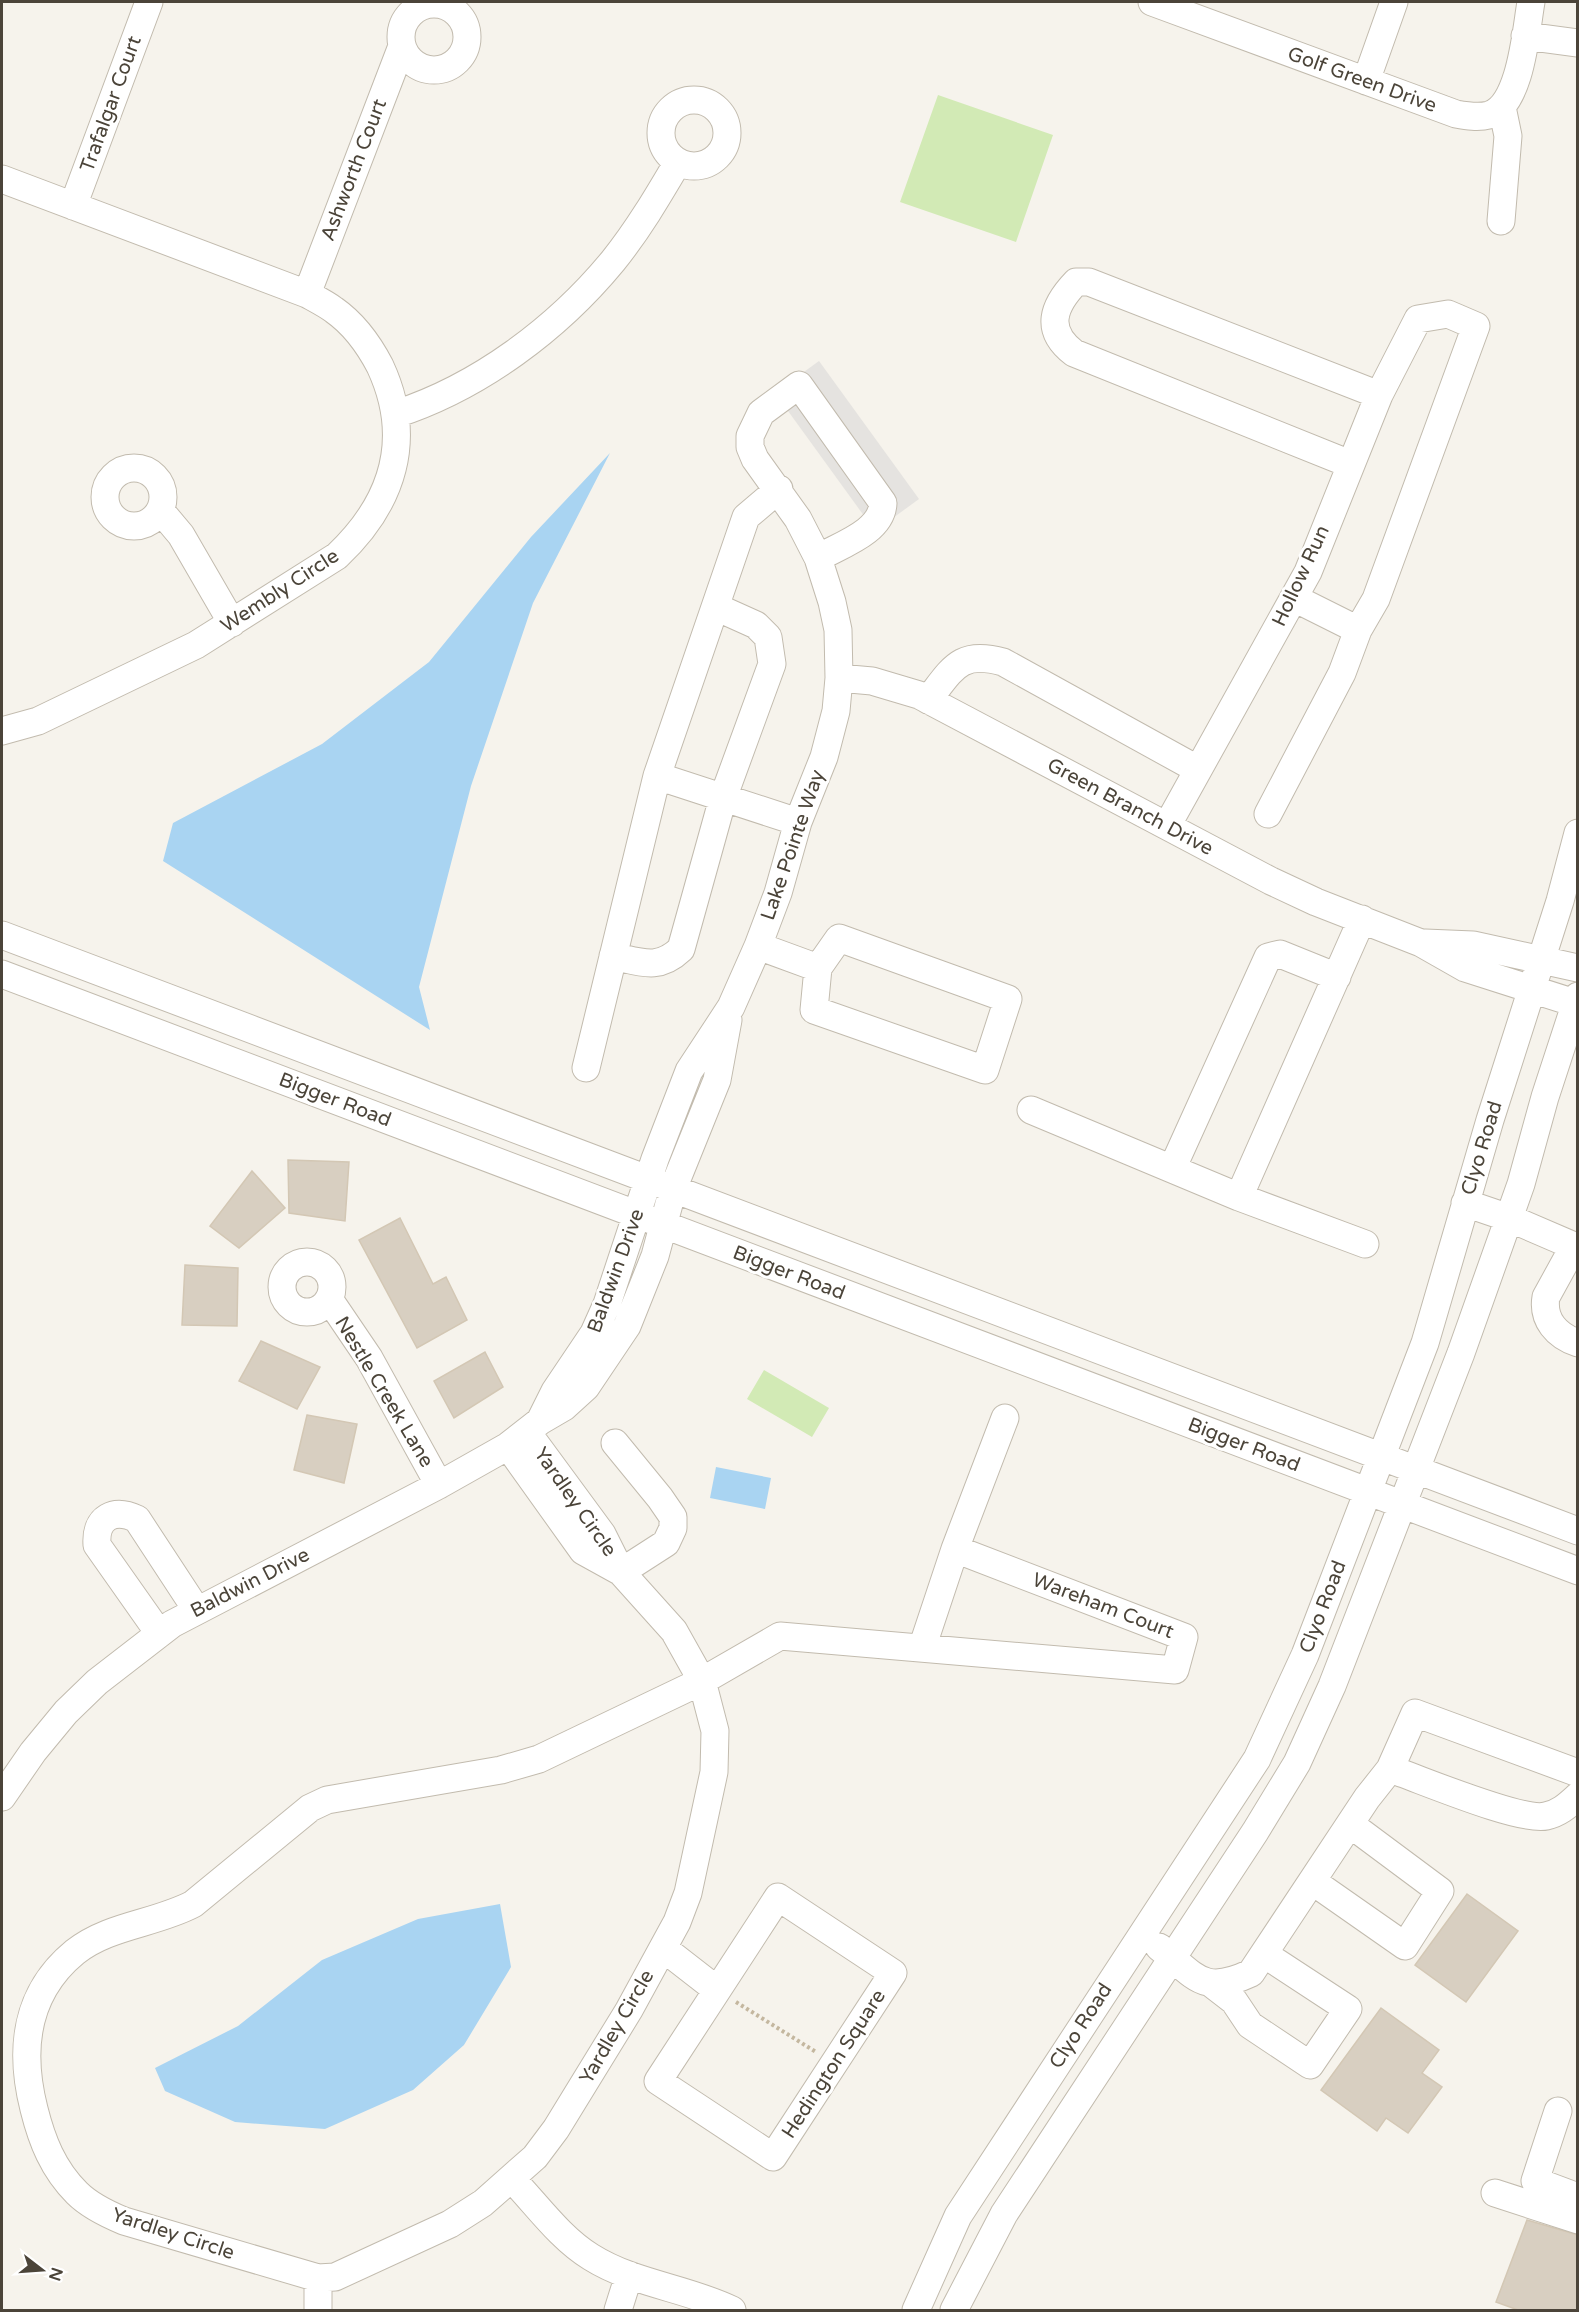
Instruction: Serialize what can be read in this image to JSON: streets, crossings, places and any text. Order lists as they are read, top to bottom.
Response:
{
  "streets": {
    "street": [
      "Golf Green Drive",
      "Trafalgar Court",
      "Ashworth Court",
      "Hollow Run",
      "Wembly Circle",
      "Green Branch Drive",
      "Lake Pointe Way",
      "Bigger Road",
      "Clyo Road",
      "Baldwin Drive",
      "Nestle Creek Lane",
      "Yardley Circle",
      "Wareham Court",
      "Hedington Square"
    ]
  },
  "crossings": [
    ["Trafalgar Court", "Wembly Circle"],
    ["Ashworth Court", "Wembly Circle"],
    ["Hollow Run", "Green Branch Drive"],
    ["Green Branch Drive", "Lake Pointe Way"],
    ["Green Branch Drive", "Clyo Road"],
    ["Lake Pointe Way", "Bigger Road"],
    ["Lake Pointe Way", "Baldwin Drive"],
    ["Bigger Road", "Clyo Road"],
    ["Bigger Road", "Baldwin Drive"],
    ["Baldwin Drive", "Nestle Creek Lane"],
    ["Baldwin Drive", "Yardley Circle"],
    ["Yardley Circle", "Wareham Court"]
  ],
  "north": "right"
}
